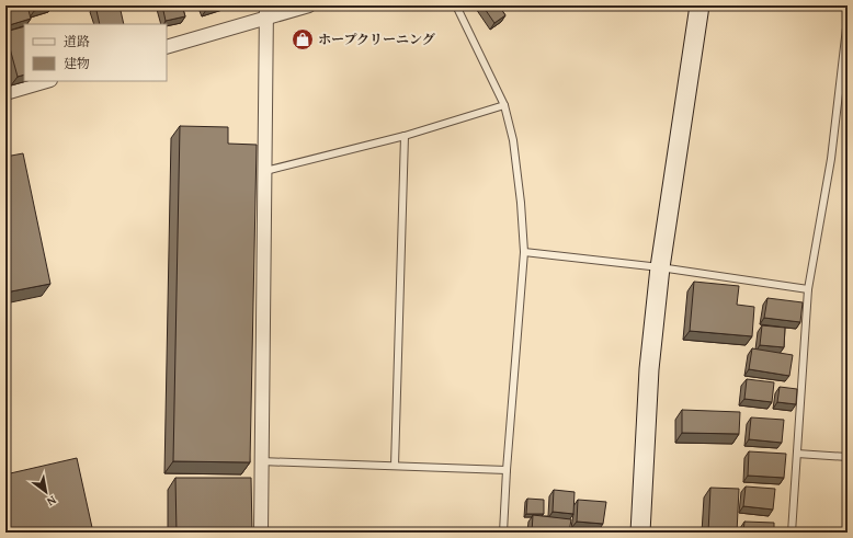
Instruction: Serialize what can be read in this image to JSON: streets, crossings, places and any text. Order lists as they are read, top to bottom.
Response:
{
  "places": {
    "shop": ["ホープクリーニング"]
  },
  "legend": ["道路", "建物"],
  "north": "bottom right"
}
